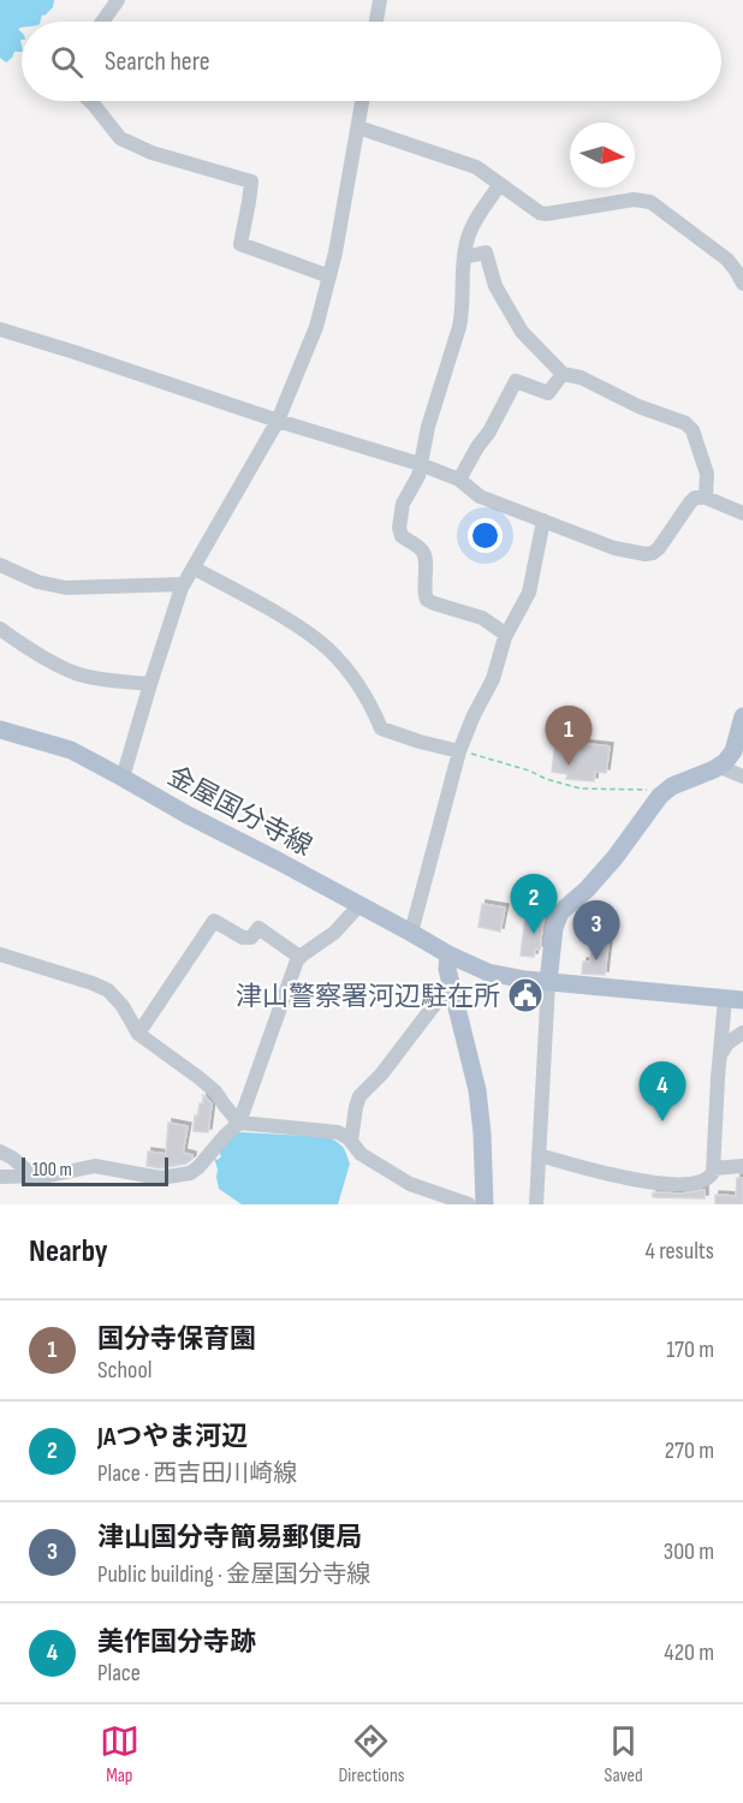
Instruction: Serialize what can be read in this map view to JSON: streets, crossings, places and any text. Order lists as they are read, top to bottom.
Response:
{
  "streets": {
    "main road": ["金屋国分寺線"]
  },
  "places": {
    "public building": ["津山警察署河辺駐在所"]
  },
  "scale_bar": "100 m",
  "north": "right",
  "page": {
    "search": "Search here",
    "pins": [
      "1",
      "2",
      "3",
      "4"
    ],
    "scale": "100 m",
    "heading": ["Nearby", "4 results"],
    "list": [
      {
        "mark": "1",
        "name": "国分寺保育園",
        "note": "School",
        "value": "170 m"
      },
      {
        "mark": "2",
        "name": "JAつやま河辺",
        "note": "Place · 西吉田川崎線",
        "value": "270 m"
      },
      {
        "mark": "3",
        "name": "津山国分寺簡易郵便局",
        "note": "Public building · 金屋国分寺線",
        "value": "300 m"
      },
      {
        "mark": "4",
        "name": "美作国分寺跡",
        "note": "Place",
        "value": "420 m"
      }
    ],
    "nav": ["Map", "Directions", "Saved"]
  }
}
